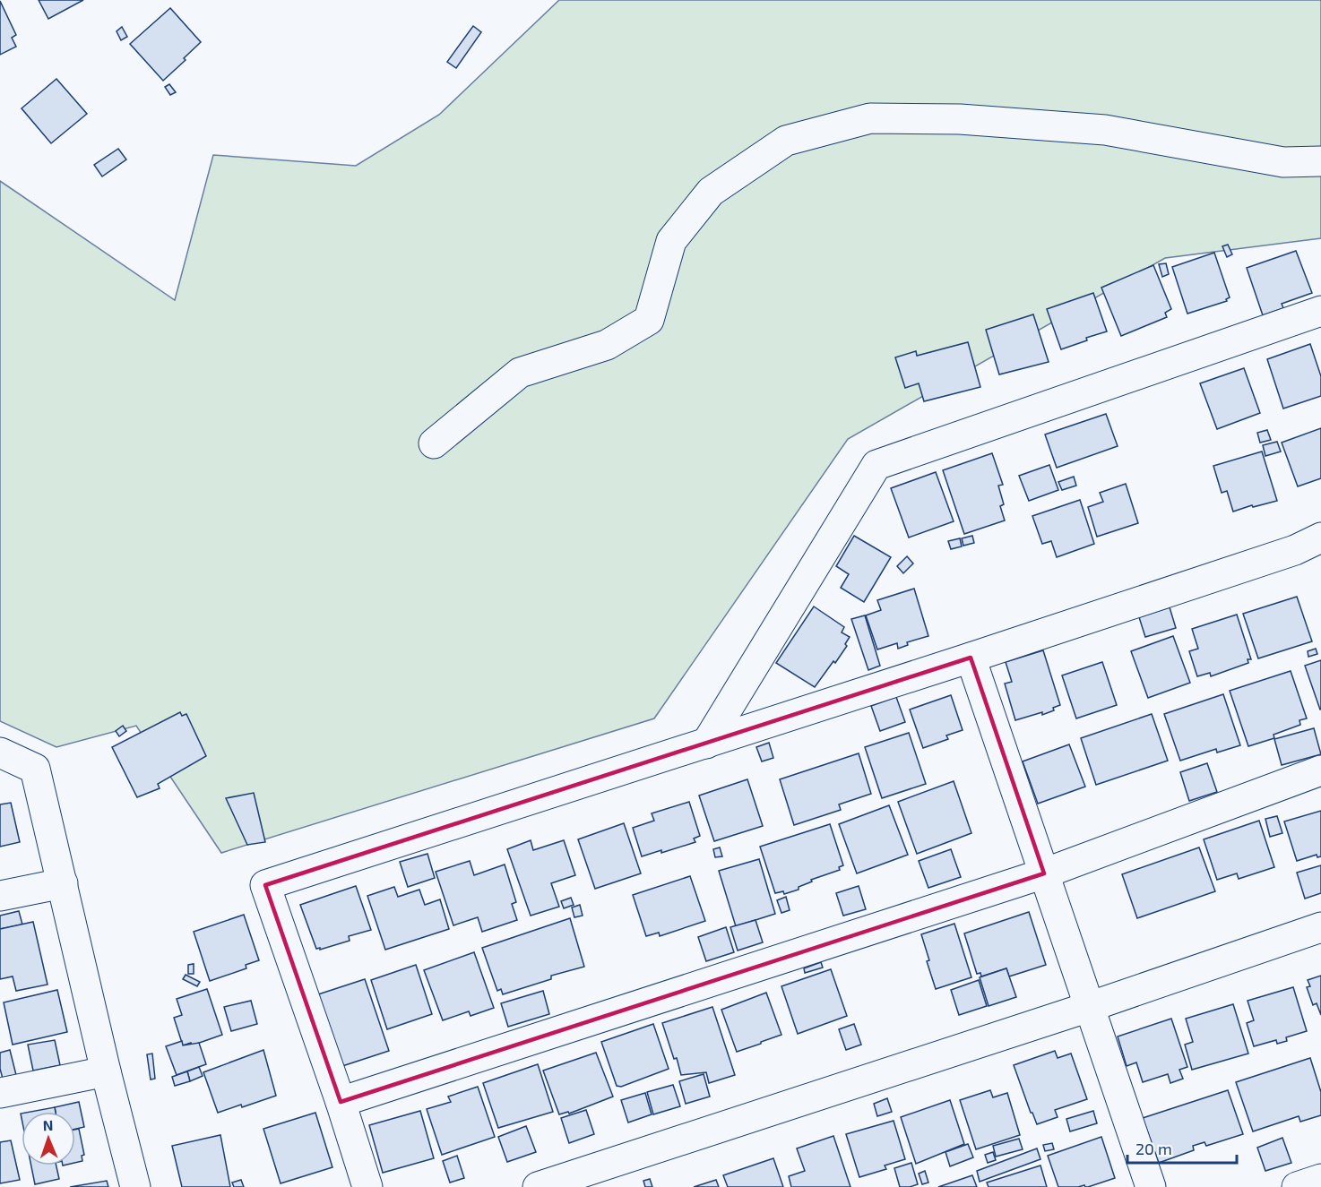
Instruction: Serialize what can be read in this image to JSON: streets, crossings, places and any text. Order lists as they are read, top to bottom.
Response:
{
  "scale_bar": "20 m",
  "north": "top"
}
